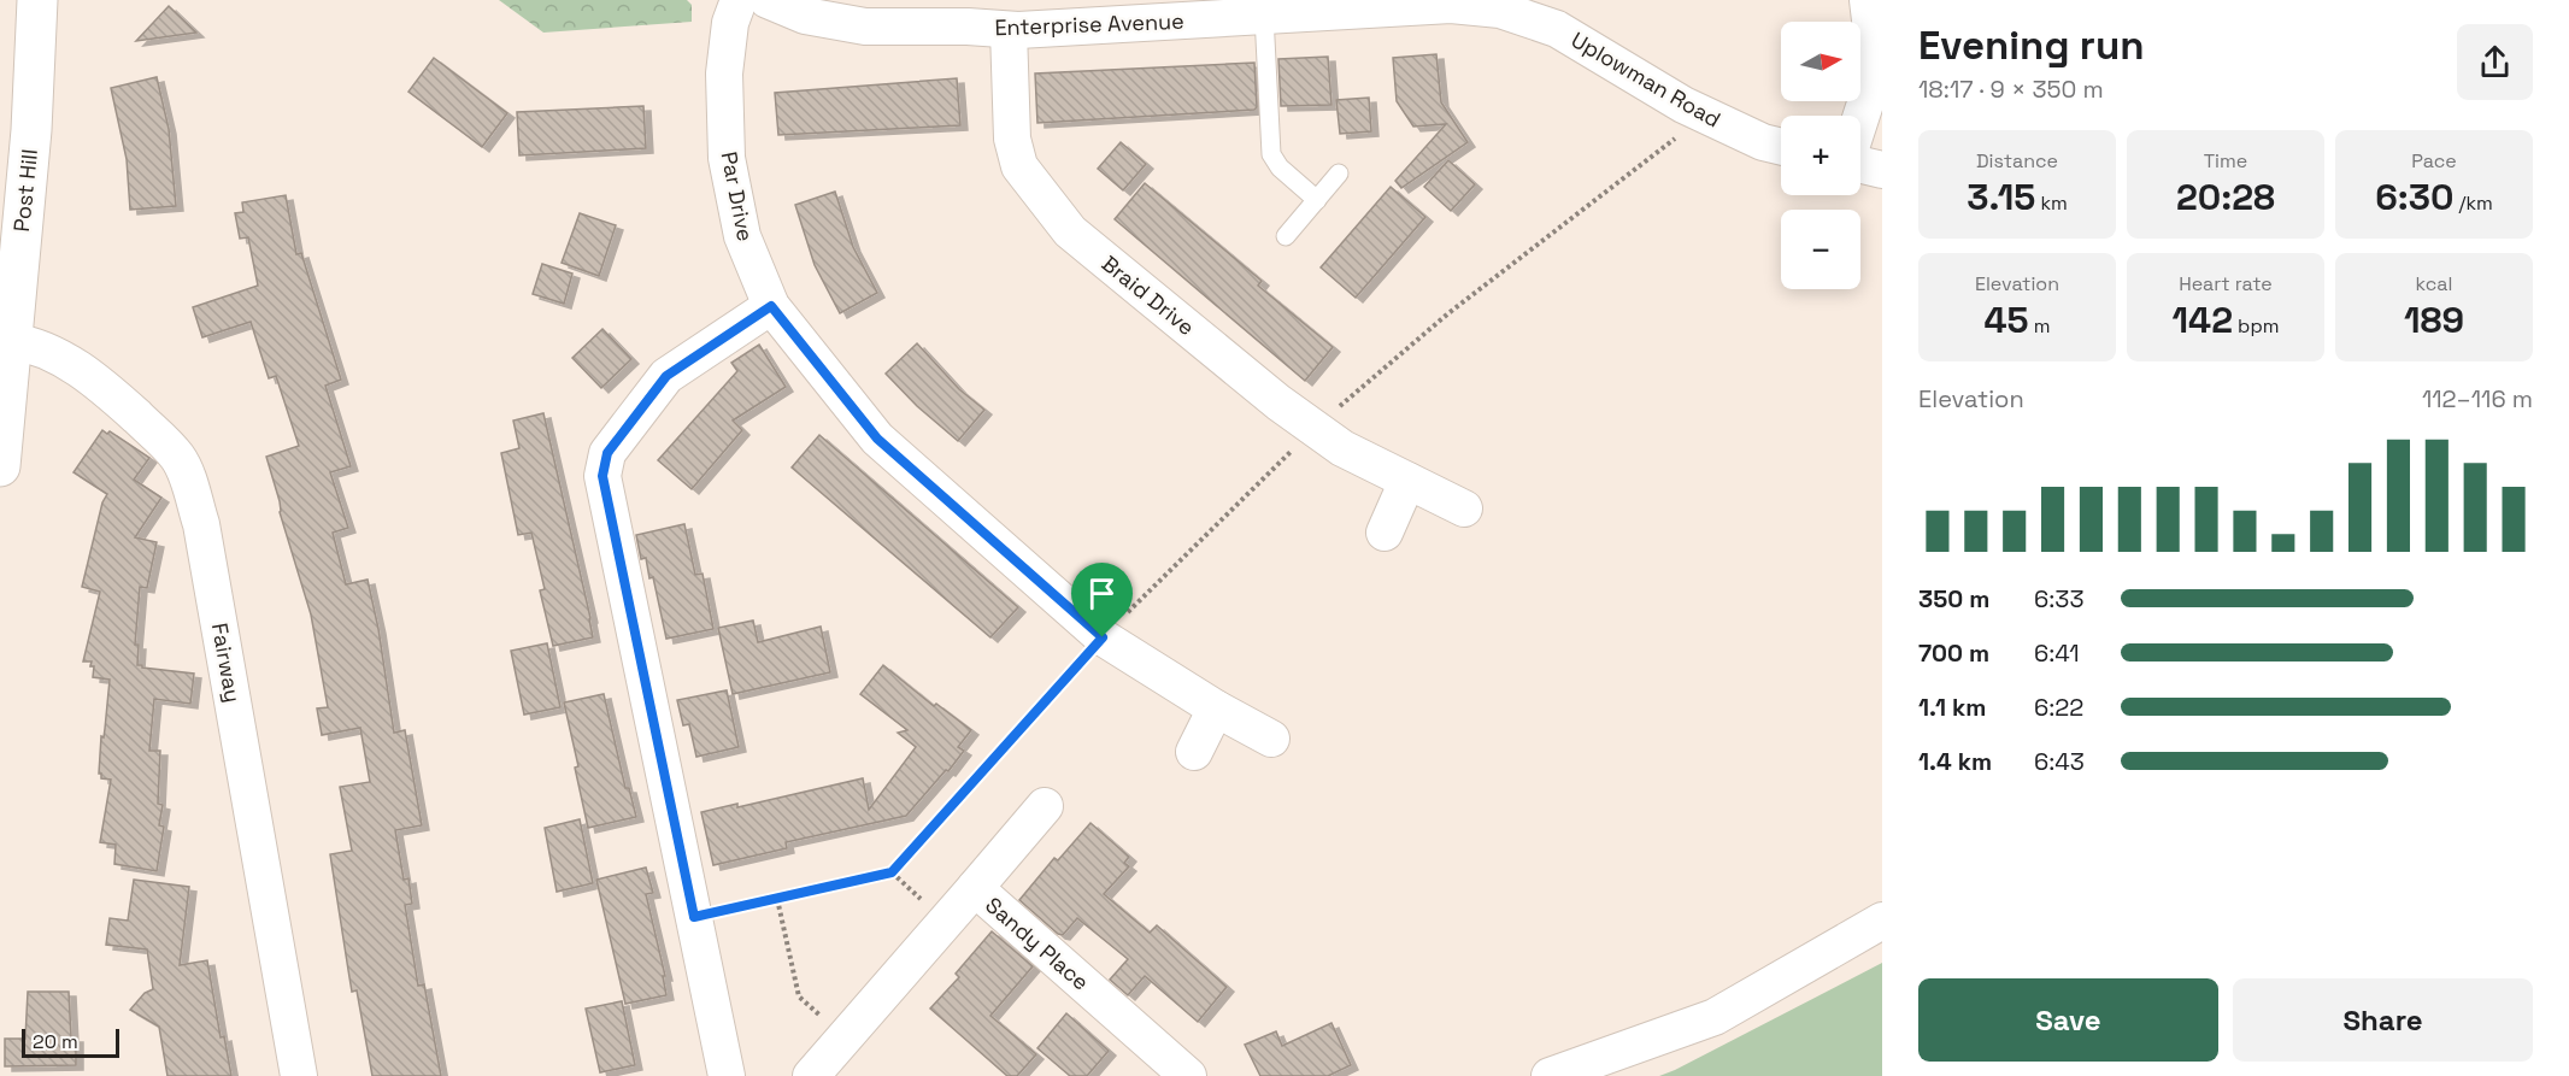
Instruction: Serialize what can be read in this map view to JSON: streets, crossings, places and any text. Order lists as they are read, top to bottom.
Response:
{
  "streets": {
    "street": [
      "Enterprise Avenue",
      "Uplowman Road",
      "Post Hill",
      "Par Drive",
      "Braid Drive",
      "Fairway",
      "Sandy Place"
    ]
  },
  "crossings": [
    ["Enterprise Avenue", "Uplowman Road"],
    ["Enterprise Avenue", "Braid Drive"],
    ["Post Hill", "Fairway"]
  ],
  "scale_bar": "20 m",
  "north": "right",
  "page": {
    "heading": ["Evening run", "18:17 · 9 × 350 m"],
    "map_buttons": ["+", "−"],
    "stats": [
      ["Distance", "3.15 km"],
      ["Time", "20:28"],
      ["Pace", "6:30 /km"],
      ["Elevation", "45 m"],
      ["Heart rate", "142 bpm"],
      ["kcal", "189"]
    ],
    "chart": ["Elevation", "112–116 m"],
    "list": [
      {
        "name": "350 m",
        "note": "6:33"
      },
      {
        "name": "700 m",
        "note": "6:41"
      },
      {
        "name": "1.1 km",
        "note": "6:22"
      },
      {
        "name": "1.4 km",
        "note": "6:43"
      }
    ],
    "buttons": ["Save", "Share"],
    "scale": "20 m"
  }
}
